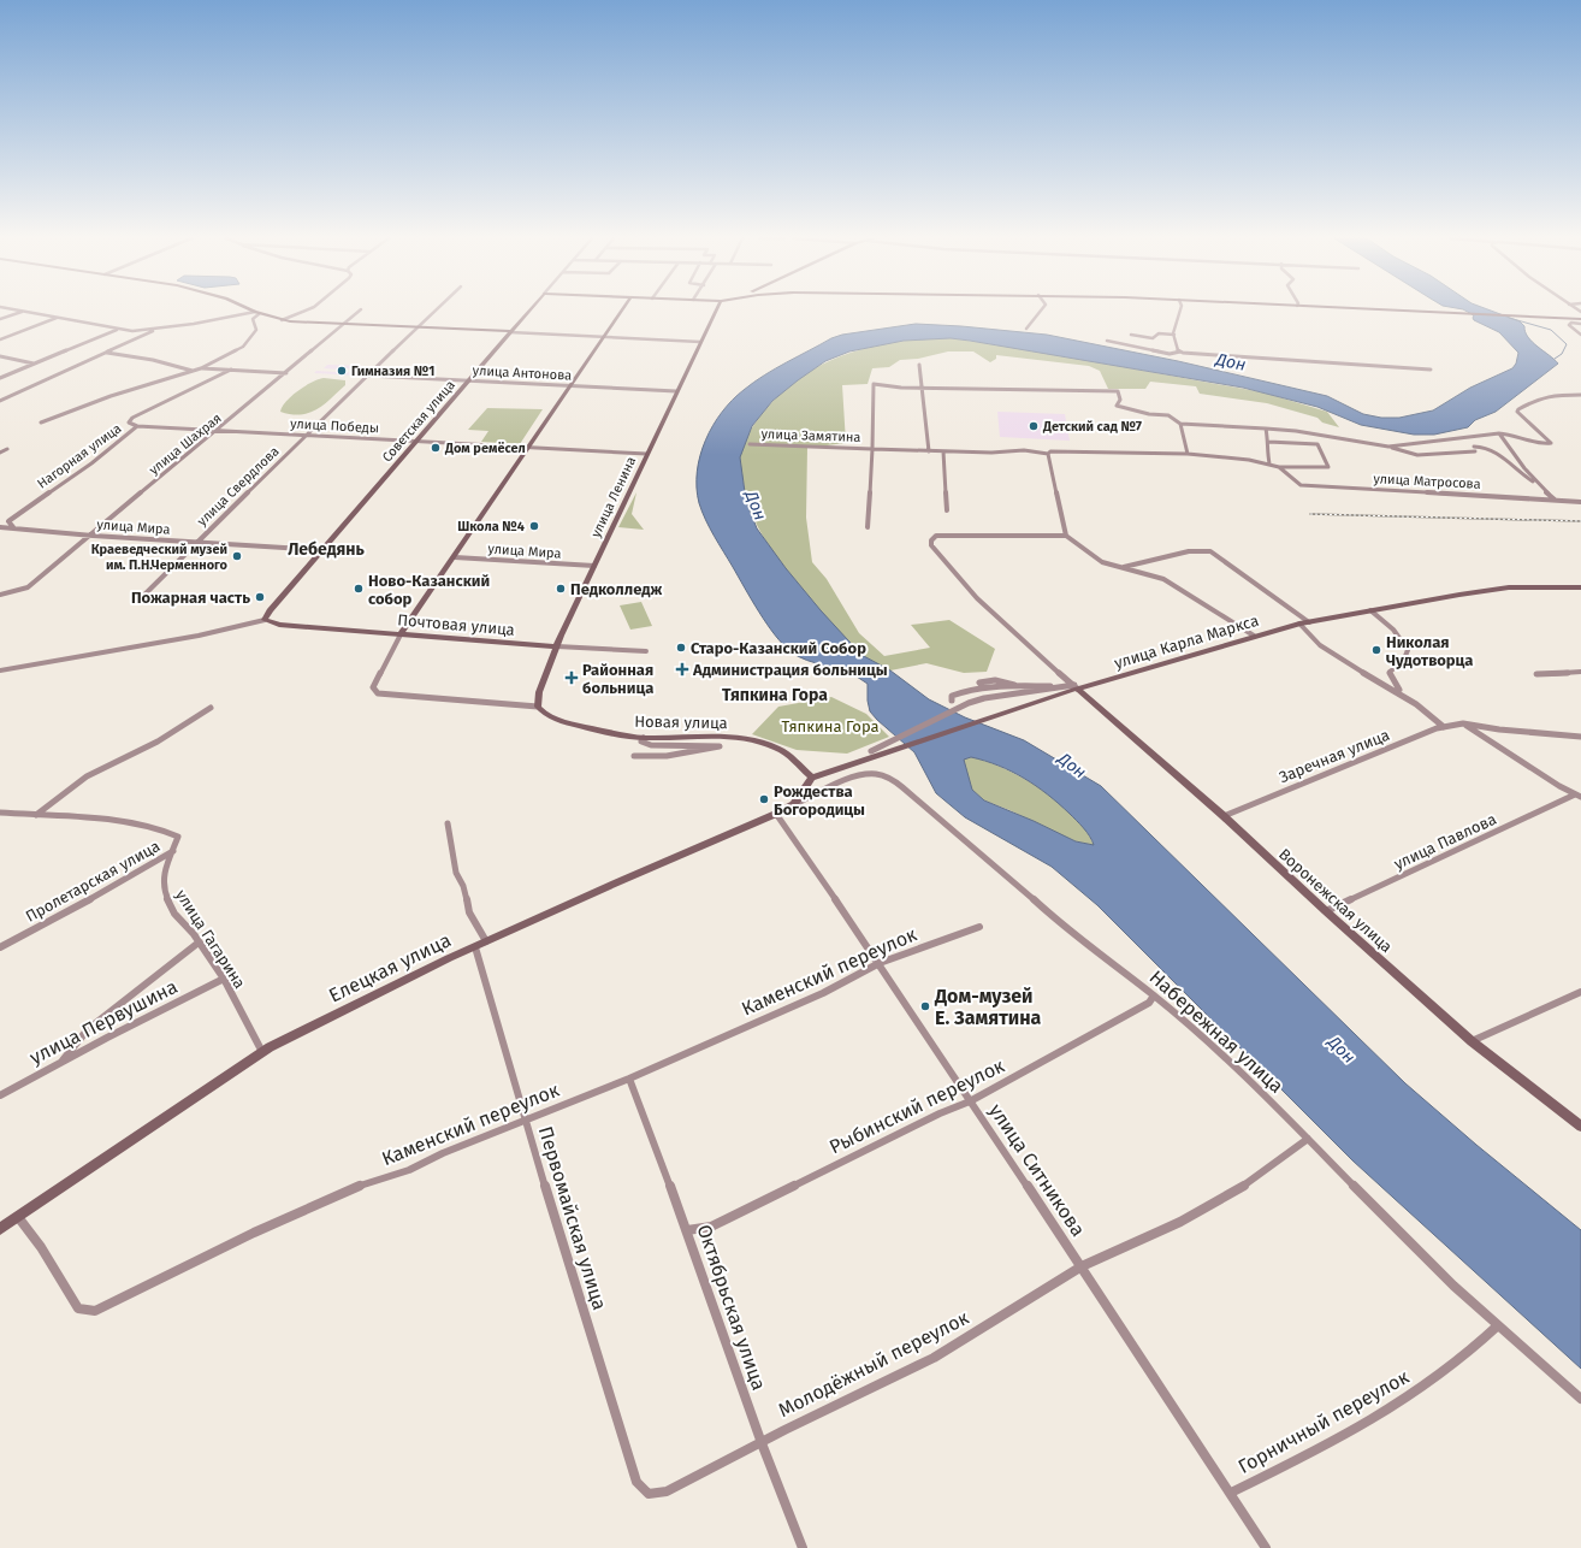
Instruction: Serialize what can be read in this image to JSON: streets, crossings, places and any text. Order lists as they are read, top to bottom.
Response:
{
  "streets": {
    "main road": [
      "Советская улица",
      "улица Ленина",
      "Почтовая улица",
      "улица Карла Маркса",
      "Новая улица",
      "Воронежская улица",
      "Елецкая улица"
    ],
    "street": [
      "улица Антонова",
      "улица Победы",
      "улица Замятина",
      "улица Шахрая",
      "Нагорная улица",
      "улица Матросова",
      "улица Свердлова",
      "улица Мира",
      "Заречная улица",
      "улица Павлова",
      "Пролетарская улица",
      "улица Гагарина",
      "Каменский переулок",
      "улица Первушина",
      "Набережная улица",
      "Рыбинский переулок",
      "улица Ситникова",
      "Первомайская улица",
      "Октябрьская улица",
      "Молодёжный переулок",
      "Горничный переулок"
    ]
  },
  "crossings": [
    ["улица Антонова", "Советская улица"],
    ["улица Антонова", "улица Свердлова"],
    ["улица Антонова", "улица Ленина"],
    ["Советская улица", "улица Победы"],
    ["Советская улица", "улица Мира"],
    ["Советская улица", "Почтовая улица"],
    ["улица Победы", "улица Шахрая"],
    ["улица Победы", "Нагорная улица"],
    ["улица Победы", "улица Свердлова"],
    ["улица Победы", "улица Ленина"],
    ["улица Замятина", "улица Матросова"],
    ["улица Шахрая", "улица Мира"],
    ["Нагорная улица", "улица Мира"],
    ["улица Свердлова", "улица Мира"],
    ["улица Ленина", "улица Мира"],
    ["улица Ленина", "Почтовая улица"],
    ["улица Ленина", "Новая улица"],
    ["Почтовая улица", "Новая улица"],
    ["улица Карла Маркса", "Новая улица"],
    ["улица Карла Маркса", "Воронежская улица"],
    ["улица Карла Маркса", "Елецкая улица"],
    ["Новая улица", "Елецкая улица"],
    ["Заречная улица", "Воронежская улица"],
    ["улица Павлова", "Воронежская улица"],
    ["Пролетарская улица", "улица Гагарина"],
    ["улица Гагарина", "Елецкая улица"],
    ["улица Гагарина", "улица Первушина"],
    ["Елецкая улица", "Каменский переулок"],
    ["Елецкая улица", "Набережная улица"],
    ["Елецкая улица", "улица Ситникова"],
    ["Елецкая улица", "Первомайская улица"],
    ["Каменский переулок", "улица Ситникова"],
    ["Каменский переулок", "Первомайская улица"],
    ["Каменский переулок", "Октябрьская улица"],
    ["Набережная улица", "Рыбинский переулок"],
    ["Набережная улица", "Молодёжный переулок"],
    ["Набережная улица", "Горничный переулок"],
    ["Рыбинский переулок", "улица Ситникова"],
    ["Рыбинский переулок", "Октябрьская улица"],
    ["улица Ситникова", "Молодёжный переулок"],
    ["улица Ситникова", "Горничный переулок"],
    ["Первомайская улица", "Молодёжный переулок"],
    ["Октябрьская улица", "Молодёжный переулок"]
  ],
  "districts": ["Лебедянь", "Тяпкина Гора"],
  "water": ["Дон"],
  "parks": ["Тяпкина Гора"],
  "places": {
    "other": [
      "Гимназия №1",
      "Детский сад №7",
      "Дом ремёсел",
      "Школа №4",
      "Краеведческий музей им. П.Н.Черменного",
      "Ново-Казанский собор",
      "Педколледж",
      "Пожарная часть",
      "Старо-Казанский Собор",
      "Николая Чудотворца",
      "Рождества Богородицы",
      "Дом-музей Е. Замятина"
    ],
    "health": ["Администрация больницы", "Районная больница"]
  }
}
